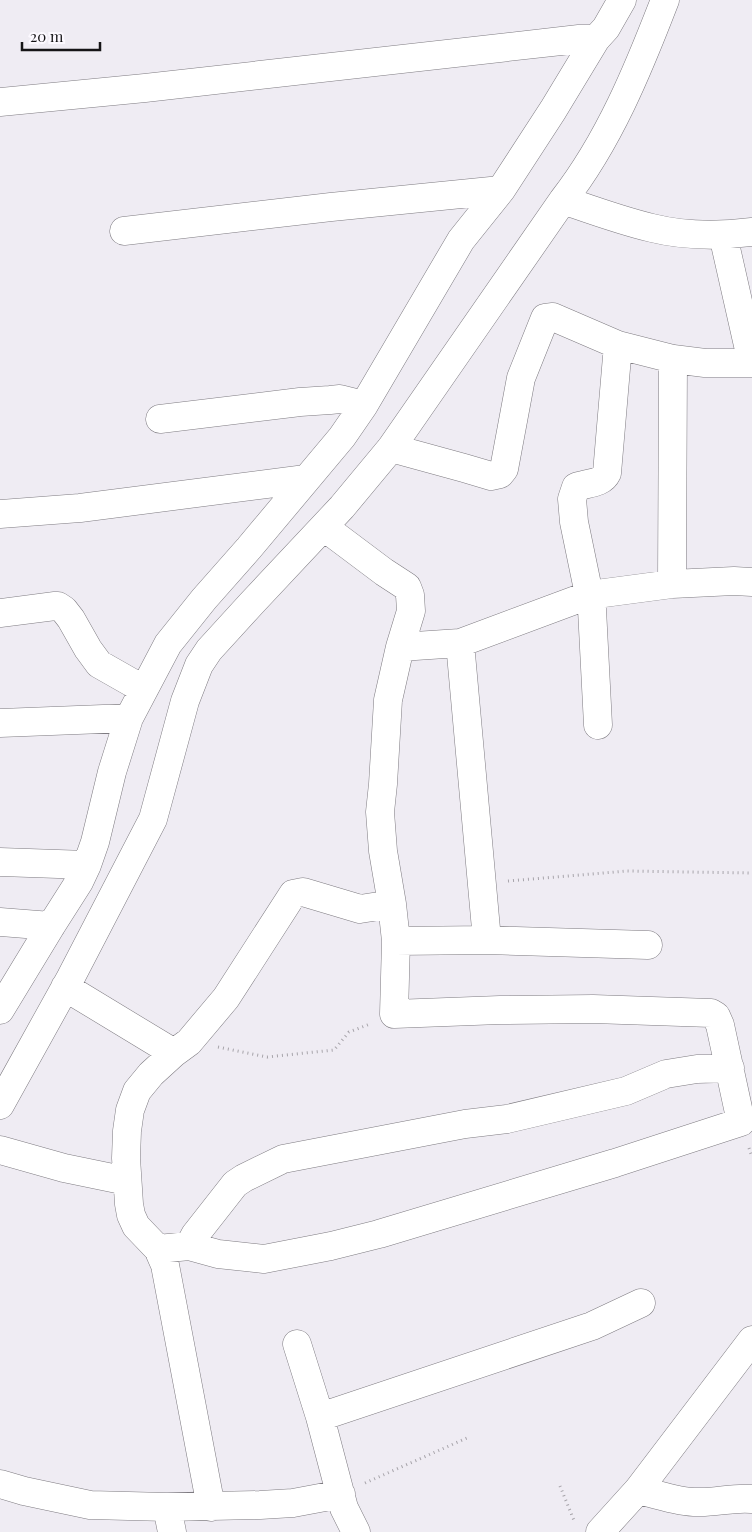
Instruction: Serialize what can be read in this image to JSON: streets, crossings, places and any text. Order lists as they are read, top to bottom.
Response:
{
  "scale_bar": "20 m"
}
